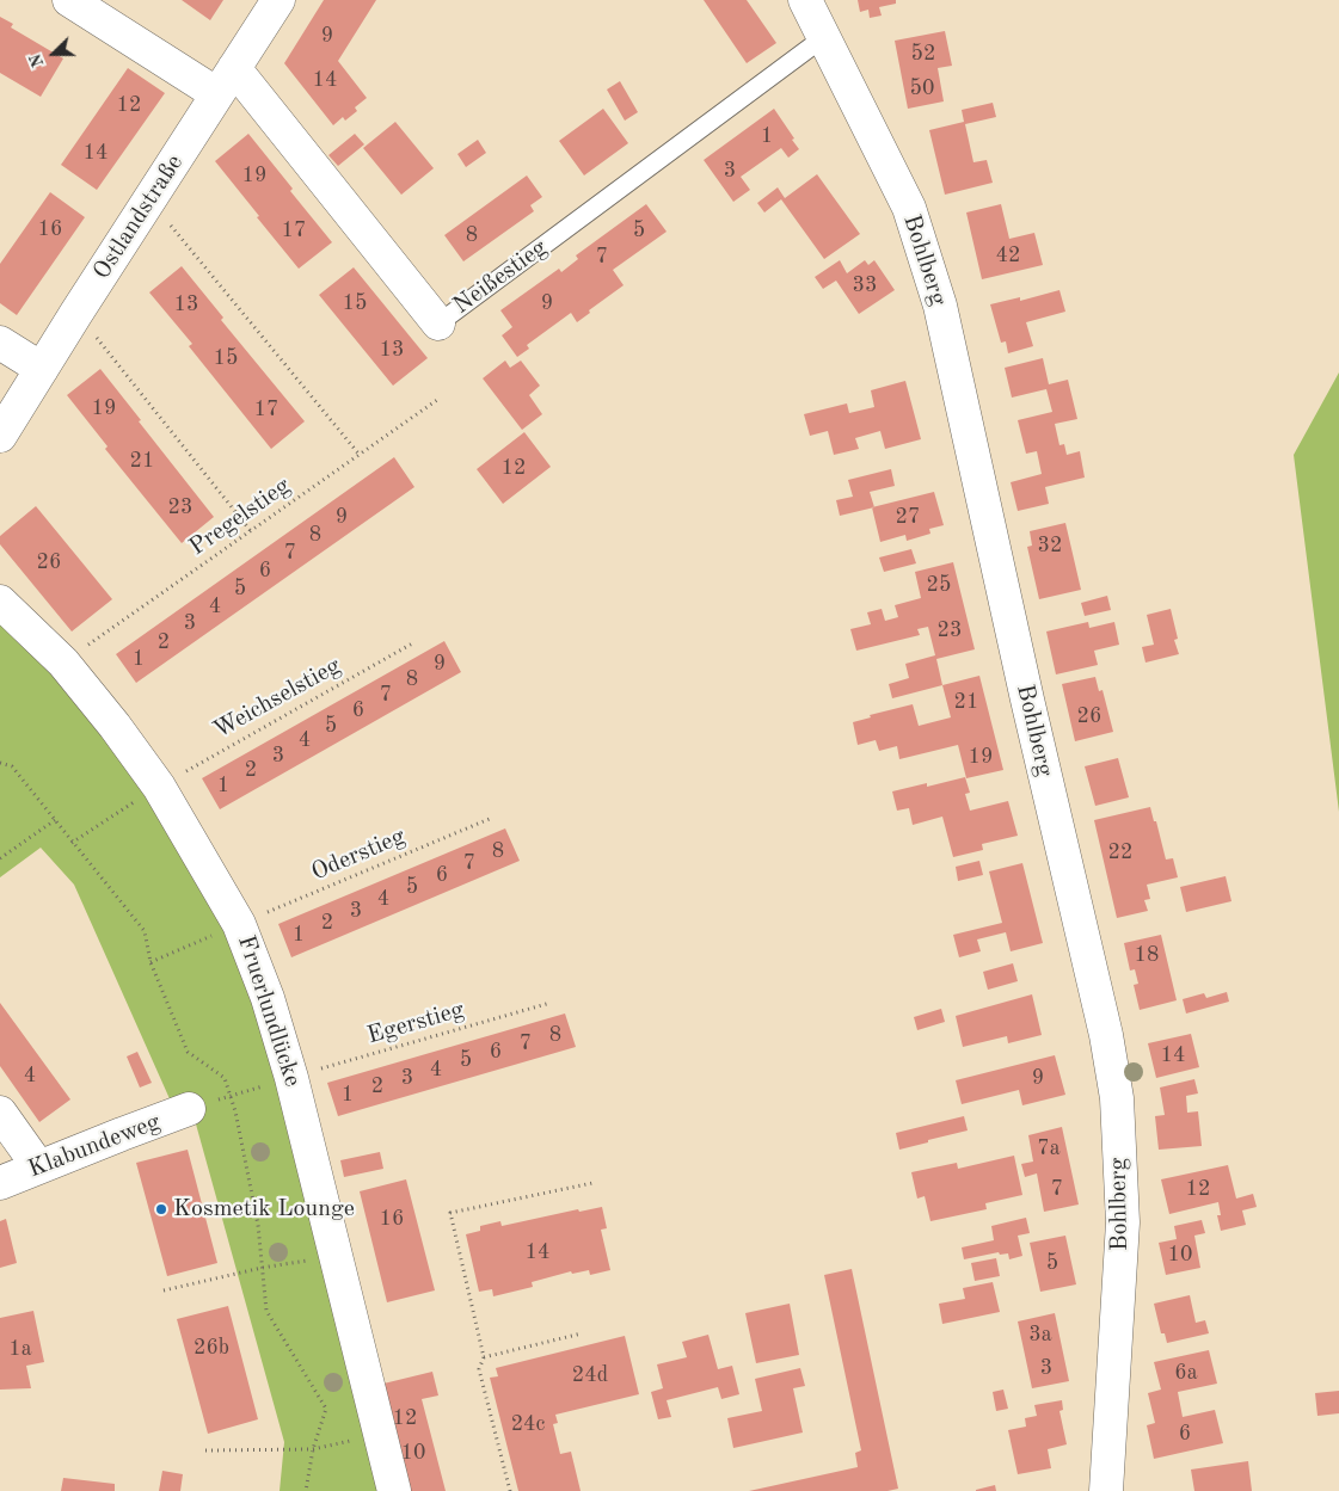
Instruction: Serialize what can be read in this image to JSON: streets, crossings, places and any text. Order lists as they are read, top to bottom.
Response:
{
  "streets": {
    "street": [
      "Ostlandstraße",
      "Bohlberg",
      "Neißestieg",
      "Fruerlundlücke",
      "Klabundeweg"
    ],
    "path": [
      "Pregelstieg",
      "Weichselstieg",
      "Oderstieg",
      "Egerstieg"
    ]
  },
  "crossings": [
    ["Ostlandstraße", "Neißestieg"],
    ["Bohlberg", "Neißestieg"],
    ["Pregelstieg", "Fruerlundlücke"],
    ["Weichselstieg", "Fruerlundlücke"],
    ["Oderstieg", "Fruerlundlücke"],
    ["Fruerlundlücke", "Egerstieg"],
    ["Egerstieg", "Klabundeweg"]
  ],
  "places": ["Kosmetik Lounge"],
  "house_numbers": [
    "9",
    "52",
    "14",
    "50",
    "12",
    "1",
    "14",
    "3",
    "19",
    "16",
    "17",
    "5",
    "8",
    "42",
    "7",
    "33",
    "15",
    "9",
    "13",
    "13",
    "15",
    "19",
    "17",
    "21",
    "12",
    "23",
    "9",
    "27",
    "8",
    "32",
    "7",
    "26",
    "6",
    "25",
    "5",
    "4",
    "3",
    "23",
    "2",
    "1",
    "9",
    "8",
    "7",
    "21",
    "6",
    "26",
    "5",
    "4",
    "3",
    "19",
    "2",
    "1",
    "8",
    "22",
    "7",
    "6",
    "5",
    "4",
    "3",
    "2",
    "1",
    "18",
    "8",
    "7",
    "6",
    "14",
    "5",
    "4",
    "4",
    "3",
    "9",
    "2",
    "1",
    "7a",
    "7",
    "12",
    "16",
    "14",
    "10",
    "5",
    "3a",
    "26b",
    "1a",
    "3",
    "6a",
    "24d",
    "12",
    "24c",
    "6",
    "10"
  ],
  "north": "left"
}
